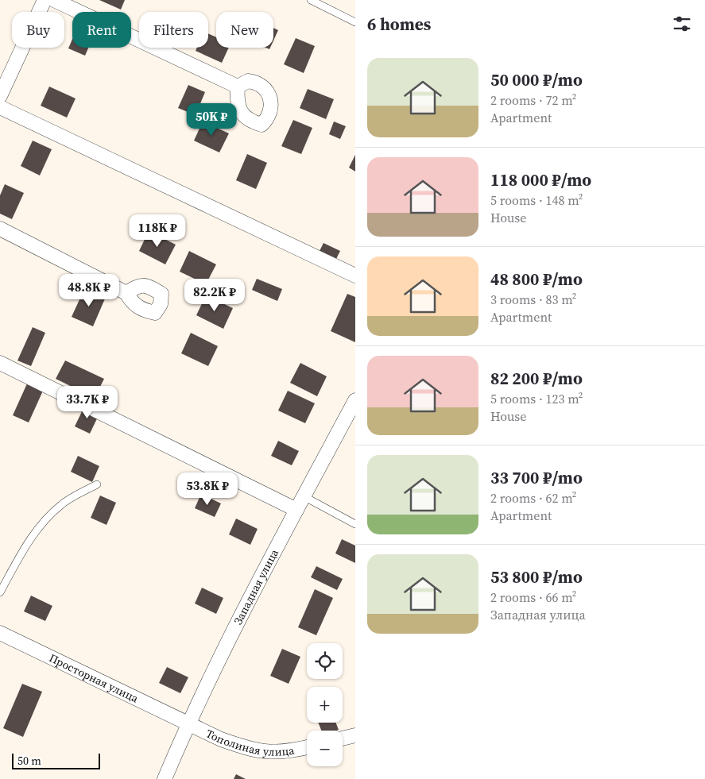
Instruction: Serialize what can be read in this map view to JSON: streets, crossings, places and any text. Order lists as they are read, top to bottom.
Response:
{
  "streets": {
    "street": ["Западная улица", "Просторная улица", "Тополиная улица"]
  },
  "crossings": [
    ["Западная улица", "Просторная улица"],
    ["Западная улица", "Тополиная улица"],
    ["Просторная улица", "Тополиная улица"]
  ],
  "scale_bar": "50 m",
  "page": {
    "heading": "6 homes",
    "chip": [
      "Buy",
      "Rent",
      "Filters",
      "New"
    ],
    "list": [
      {
        "name": "50 000 ₽/mo",
        "note": "2 rooms · 72 m² · Apartment"
      },
      {
        "name": "118 000 ₽/mo",
        "note": "5 rooms · 148 m² · House"
      },
      {
        "name": "48 800 ₽/mo",
        "note": "3 rooms · 83 m² · Apartment"
      },
      {
        "name": "82 200 ₽/mo",
        "note": "5 rooms · 123 m² · House"
      },
      {
        "name": "33 700 ₽/mo",
        "note": "2 rooms · 62 m² · Apartment"
      },
      {
        "name": "53 800 ₽/mo",
        "note": "2 rooms · 66 m² · Западная улица"
      }
    ],
    "price": [
      "50K ₽",
      "118K ₽",
      "48.8K ₽",
      "82.2K ₽",
      "33.7K ₽",
      "53.8K ₽"
    ],
    "map_buttons": ["+", "−"],
    "scale": "50 m"
  }
}
